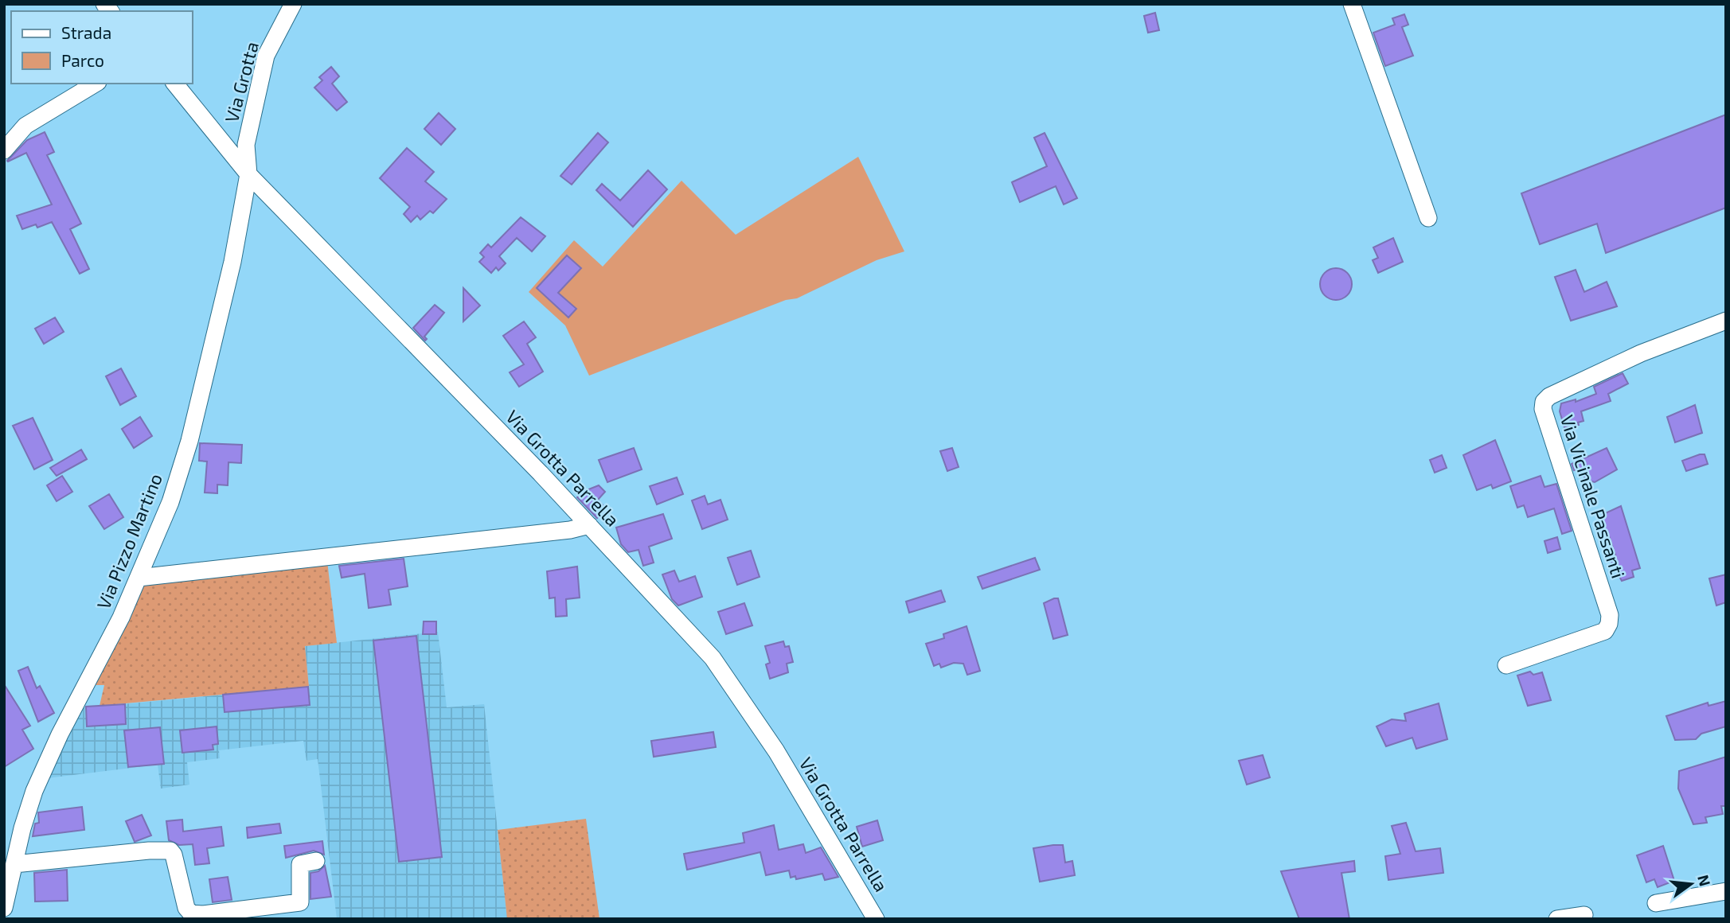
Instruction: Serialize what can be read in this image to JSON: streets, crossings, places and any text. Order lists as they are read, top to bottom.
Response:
{
  "streets": {
    "street": [
      "Via Grotta",
      "Via Grotta Parrella",
      "Via Vicinale Passanti",
      "Via Pizzo Martino"
    ]
  },
  "crossings": [
    ["Via Grotta", "Via Grotta Parrella"],
    ["Via Grotta", "Via Pizzo Martino"],
    ["Via Grotta Parrella", "Via Pizzo Martino"]
  ],
  "legend": ["Strada", "Parco"],
  "north": "right"
}
